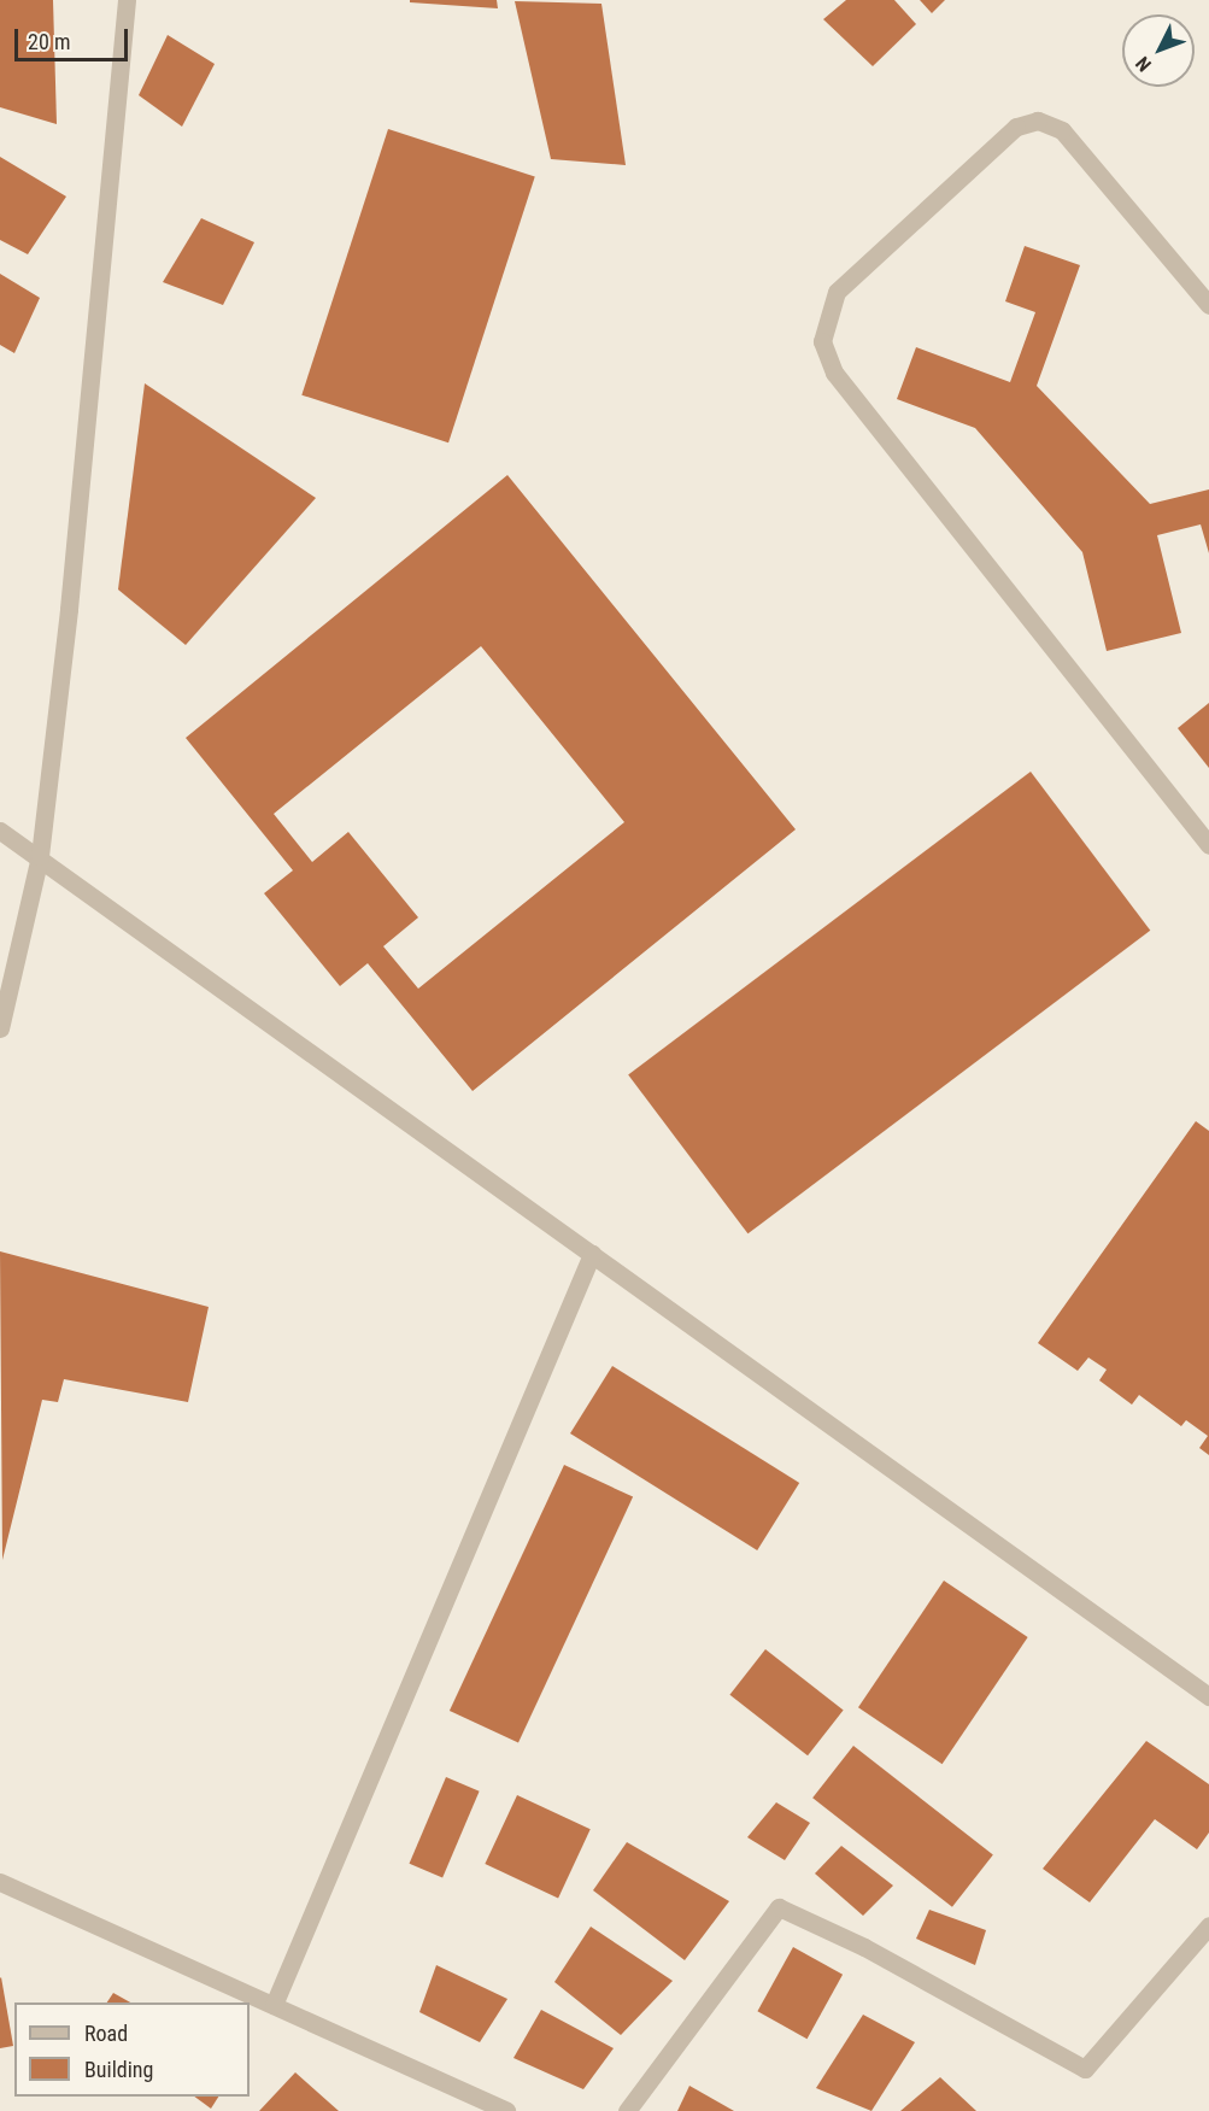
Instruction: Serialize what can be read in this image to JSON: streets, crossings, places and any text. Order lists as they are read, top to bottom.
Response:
{
  "legend": ["Road", "Building"],
  "scale_bar": "20 m",
  "north": "bottom left"
}
